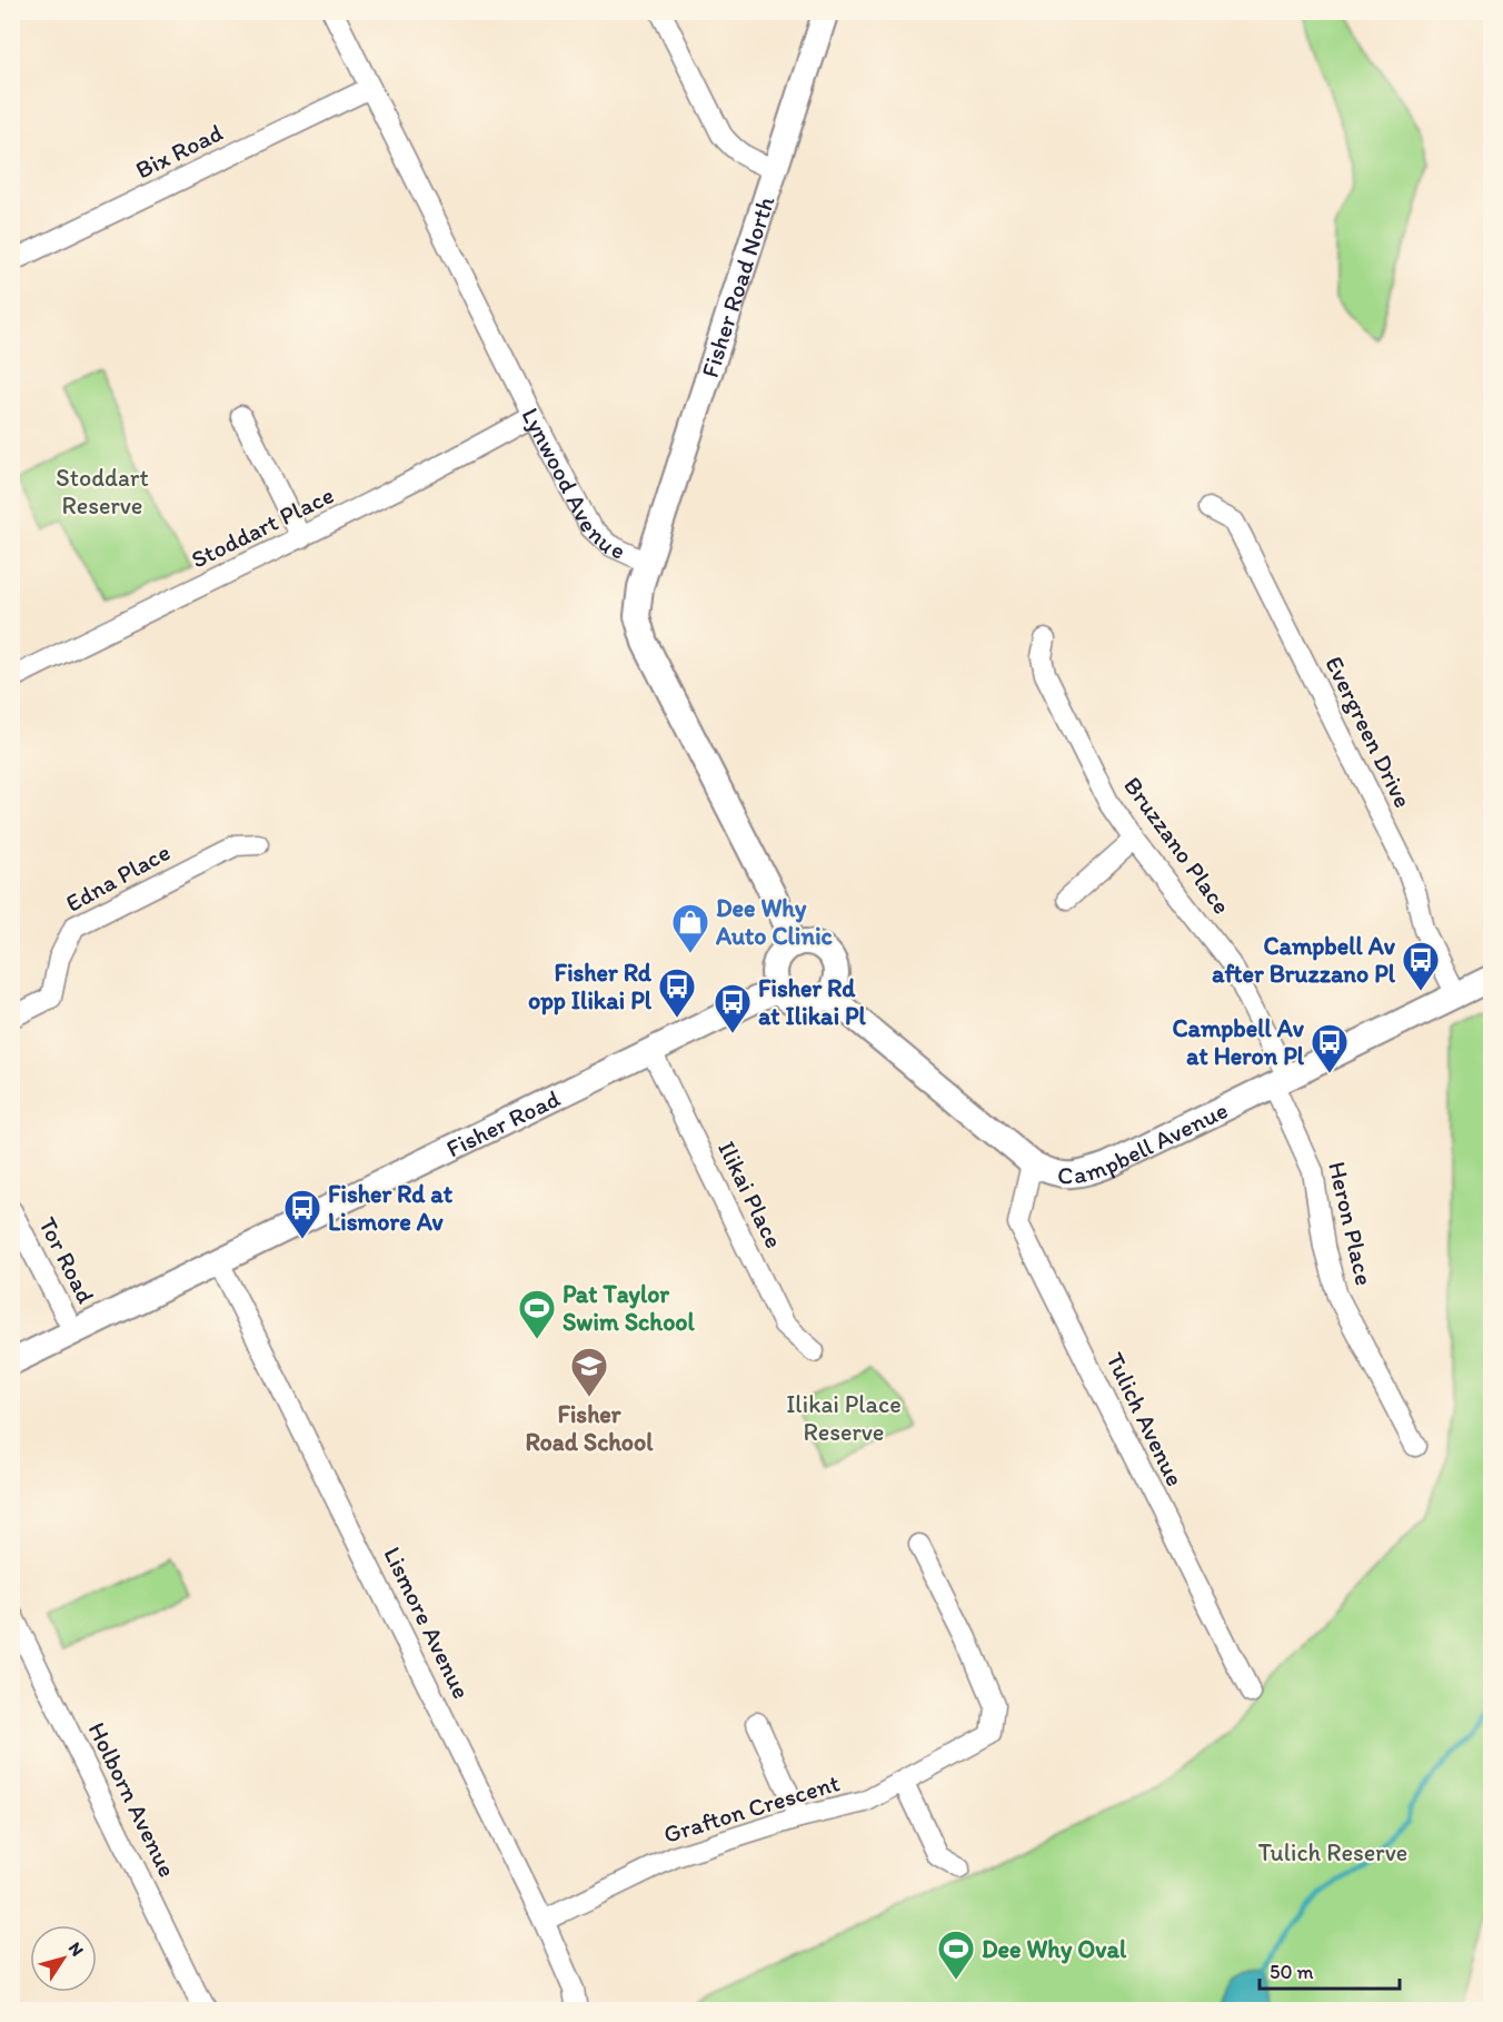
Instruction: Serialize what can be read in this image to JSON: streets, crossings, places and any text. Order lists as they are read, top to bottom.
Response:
{
  "streets": {
    "main road": [
      "Fisher Road North",
      "Lynwood Avenue",
      "Fisher Road",
      "Campbell Avenue"
    ],
    "street": [
      "Bix Road",
      "Stoddart Place",
      "Evergreen Drive",
      "Bruzzano Place",
      "Edna Place",
      "Ilikai Place",
      "Heron Place",
      "Tor Road",
      "Tulich Avenue",
      "Lismore Avenue",
      "Holborn Avenue",
      "Grafton Crescent"
    ]
  },
  "crossings": [
    ["Bix Road", "Lynwood Avenue"],
    ["Fisher Road North", "Lynwood Avenue"],
    ["Lynwood Avenue", "Stoddart Place"],
    ["Lynwood Avenue", "Fisher Road"],
    ["Lynwood Avenue", "Campbell Avenue"],
    ["Evergreen Drive", "Campbell Avenue"],
    ["Bruzzano Place", "Campbell Avenue"],
    ["Bruzzano Place", "Heron Place"],
    ["Fisher Road", "Campbell Avenue"],
    ["Fisher Road", "Ilikai Place"],
    ["Fisher Road", "Tor Road"],
    ["Fisher Road", "Lismore Avenue"],
    ["Campbell Avenue", "Heron Place"],
    ["Campbell Avenue", "Tulich Avenue"],
    ["Lismore Avenue", "Grafton Crescent"]
  ],
  "parks": ["Stoddart Reserve", "Ilikai Place Reserve", "Tulich Reserve"],
  "places": {
    "shop": ["Dee Why Auto Clinic"],
    "bus stop": [
      "Campbell Av after Bruzzano Pl",
      "Fisher Rd opp Ilikai Pl",
      "Fisher Rd at Ilikai Pl",
      "Campbell Av at Heron Pl",
      "Fisher Rd at Lismore Av"
    ],
    "sports": ["Pat Taylor Swim School", "Dee Why Oval"],
    "school or university": ["Fisher Road School"]
  },
  "scale_bar": "50 m",
  "north": "top right"
}
